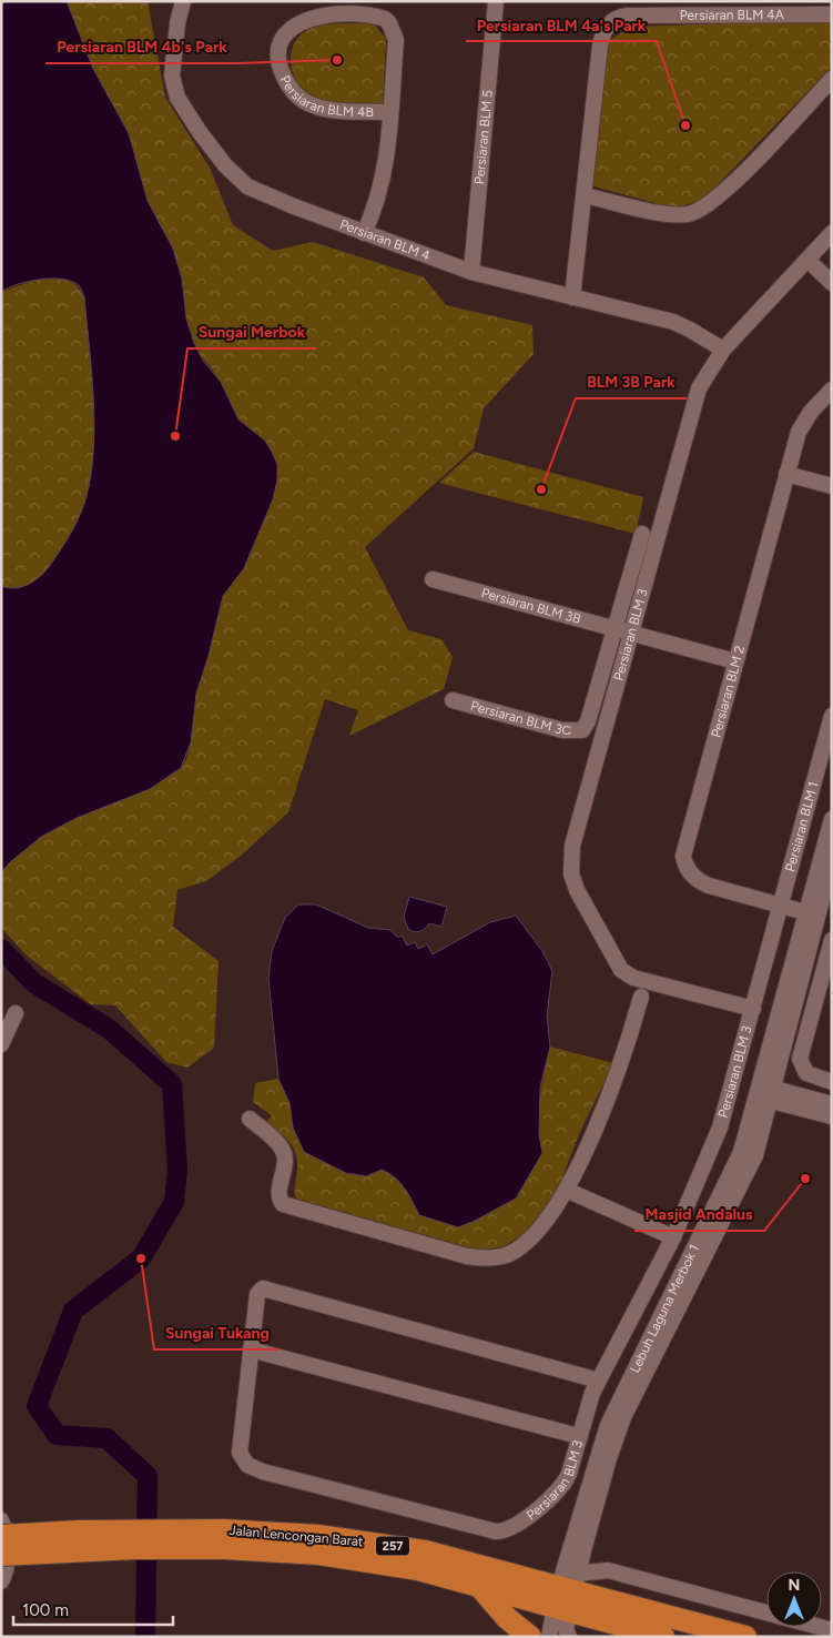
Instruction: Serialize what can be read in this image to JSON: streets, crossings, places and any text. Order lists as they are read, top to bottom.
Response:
{
  "streets": {
    "highway": ["Jalan Lencongan Barat", "257"],
    "street": [
      "Persiaran BLM 4A",
      "Persiaran BLM 4B",
      "Persiaran BLM 5",
      "Persiaran BLM 4",
      "Persiaran BLM 3B",
      "Persiaran BLM 3",
      "Persiaran BLM 2",
      "Persiaran BLM 3C",
      "Persiaran BLM 1",
      "Lebuh Laguna Merbok 1"
    ]
  },
  "crossings": [
    ["Persiaran BLM 4A", "Persiaran BLM 4"],
    ["Persiaran BLM 4B", "Persiaran BLM 4"],
    ["Persiaran BLM 5", "Persiaran BLM 4"],
    ["Persiaran BLM 4", "Persiaran BLM 3"],
    ["Persiaran BLM 3B", "Persiaran BLM 3"],
    ["Persiaran BLM 3B", "Persiaran BLM 2"],
    ["Persiaran BLM 3B", "Persiaran BLM 3C"],
    ["Persiaran BLM 3", "Persiaran BLM 2"],
    ["Persiaran BLM 3", "Persiaran BLM 1"],
    ["Persiaran BLM 2", "Persiaran BLM 1"],
    ["Persiaran BLM 2", "Lebuh Laguna Merbok 1"],
    ["Lebuh Laguna Merbok 1", "Jalan Lencongan Barat"]
  ],
  "places": [
    "Persiaran BLM 4b's Park",
    "Persiaran BLM 4a's Park",
    "Sungai Merbok",
    "BLM 3B Park",
    "Masjid Andalus",
    "Sungai Tukang"
  ],
  "scale_bar": "100 m",
  "north": "top"
}
